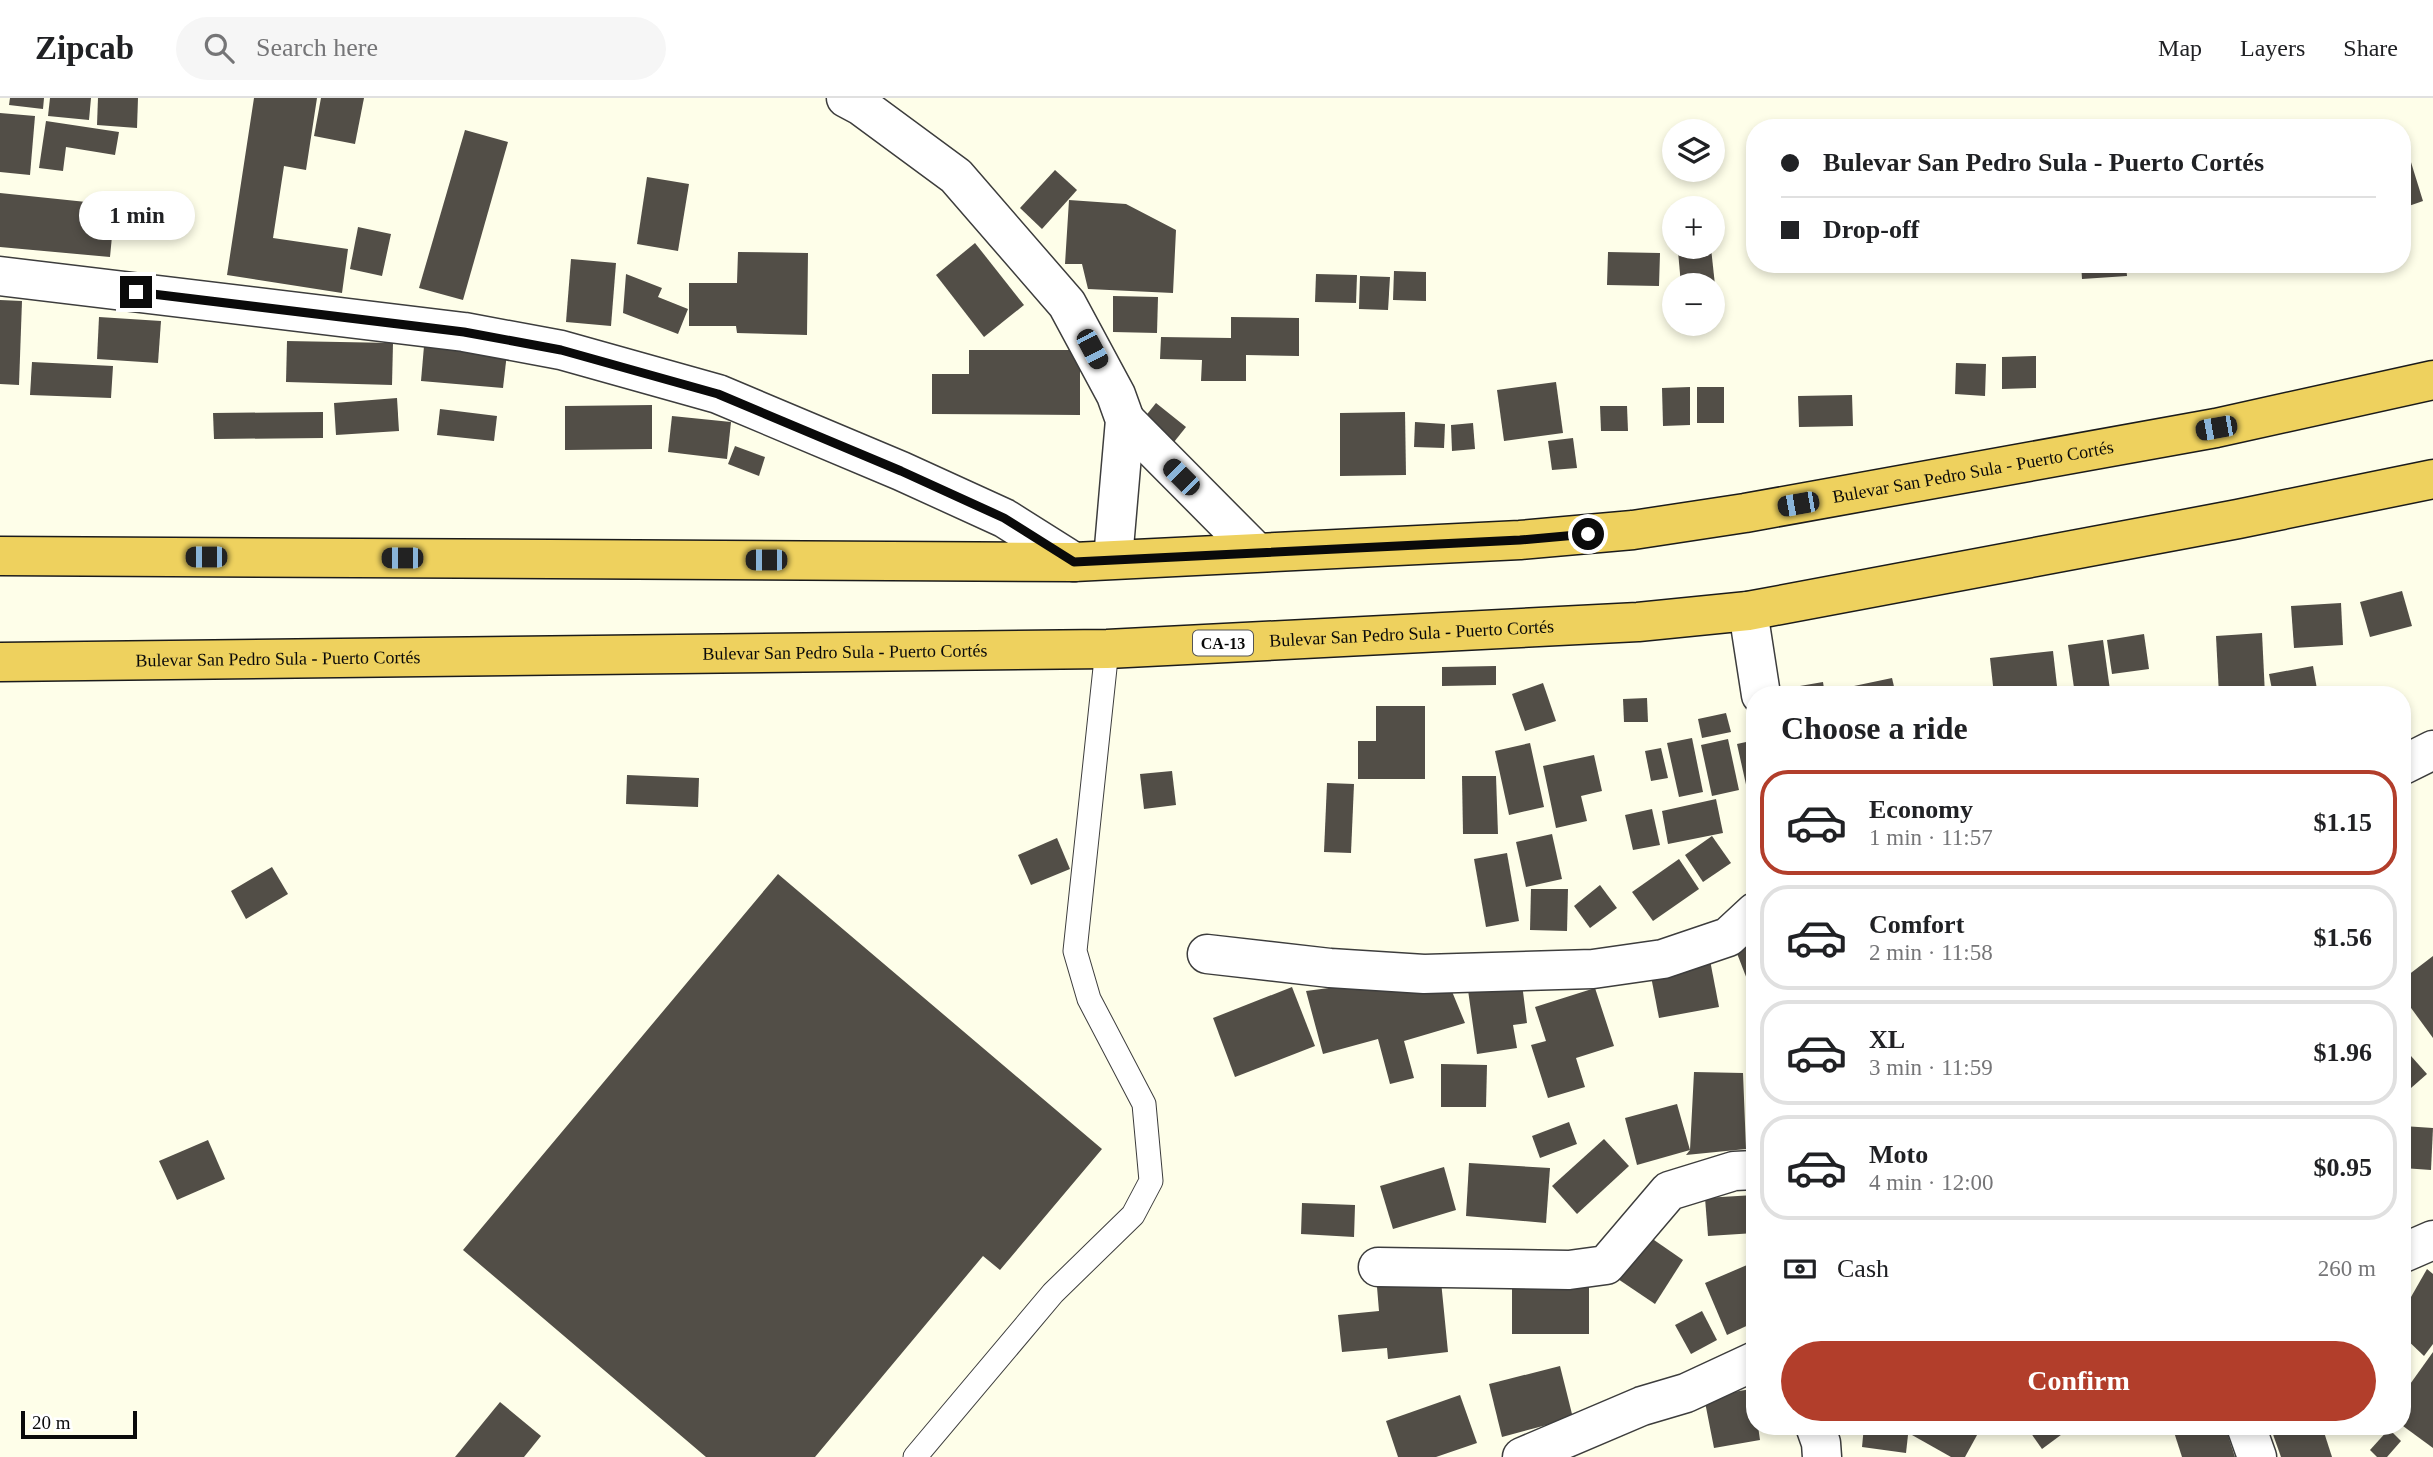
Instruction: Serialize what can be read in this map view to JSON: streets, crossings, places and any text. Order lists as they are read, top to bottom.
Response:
{
  "streets": {
    "highway": ["Bulevar San Pedro Sula - Puerto Cortés", "CA-13"]
  },
  "scale_bar": "20 m",
  "page": {
    "header": "Zipcab",
    "search": "Search here",
    "nav": ["Map", "Layers", "Share"],
    "map_buttons": ["+", "−"],
    "banner": ["Bulevar San Pedro Sula - Puerto Cortés", "Drop-off"],
    "bubble": "1 min",
    "heading": "Choose a ride",
    "list": [
      {
        "name": "Economy",
        "note": "1 min · 11:57",
        "value": "$1.15"
      },
      {
        "name": "Comfort",
        "note": "2 min · 11:58",
        "value": "$1.56"
      },
      {
        "name": "XL",
        "note": "3 min · 11:59",
        "value": "$1.96"
      },
      {
        "name": "Moto",
        "note": "4 min · 12:00",
        "value": "$0.95"
      }
    ],
    "pay": ["Cash", "260 m"],
    "buttons": "Confirm",
    "scale": "20 m"
  }
}
